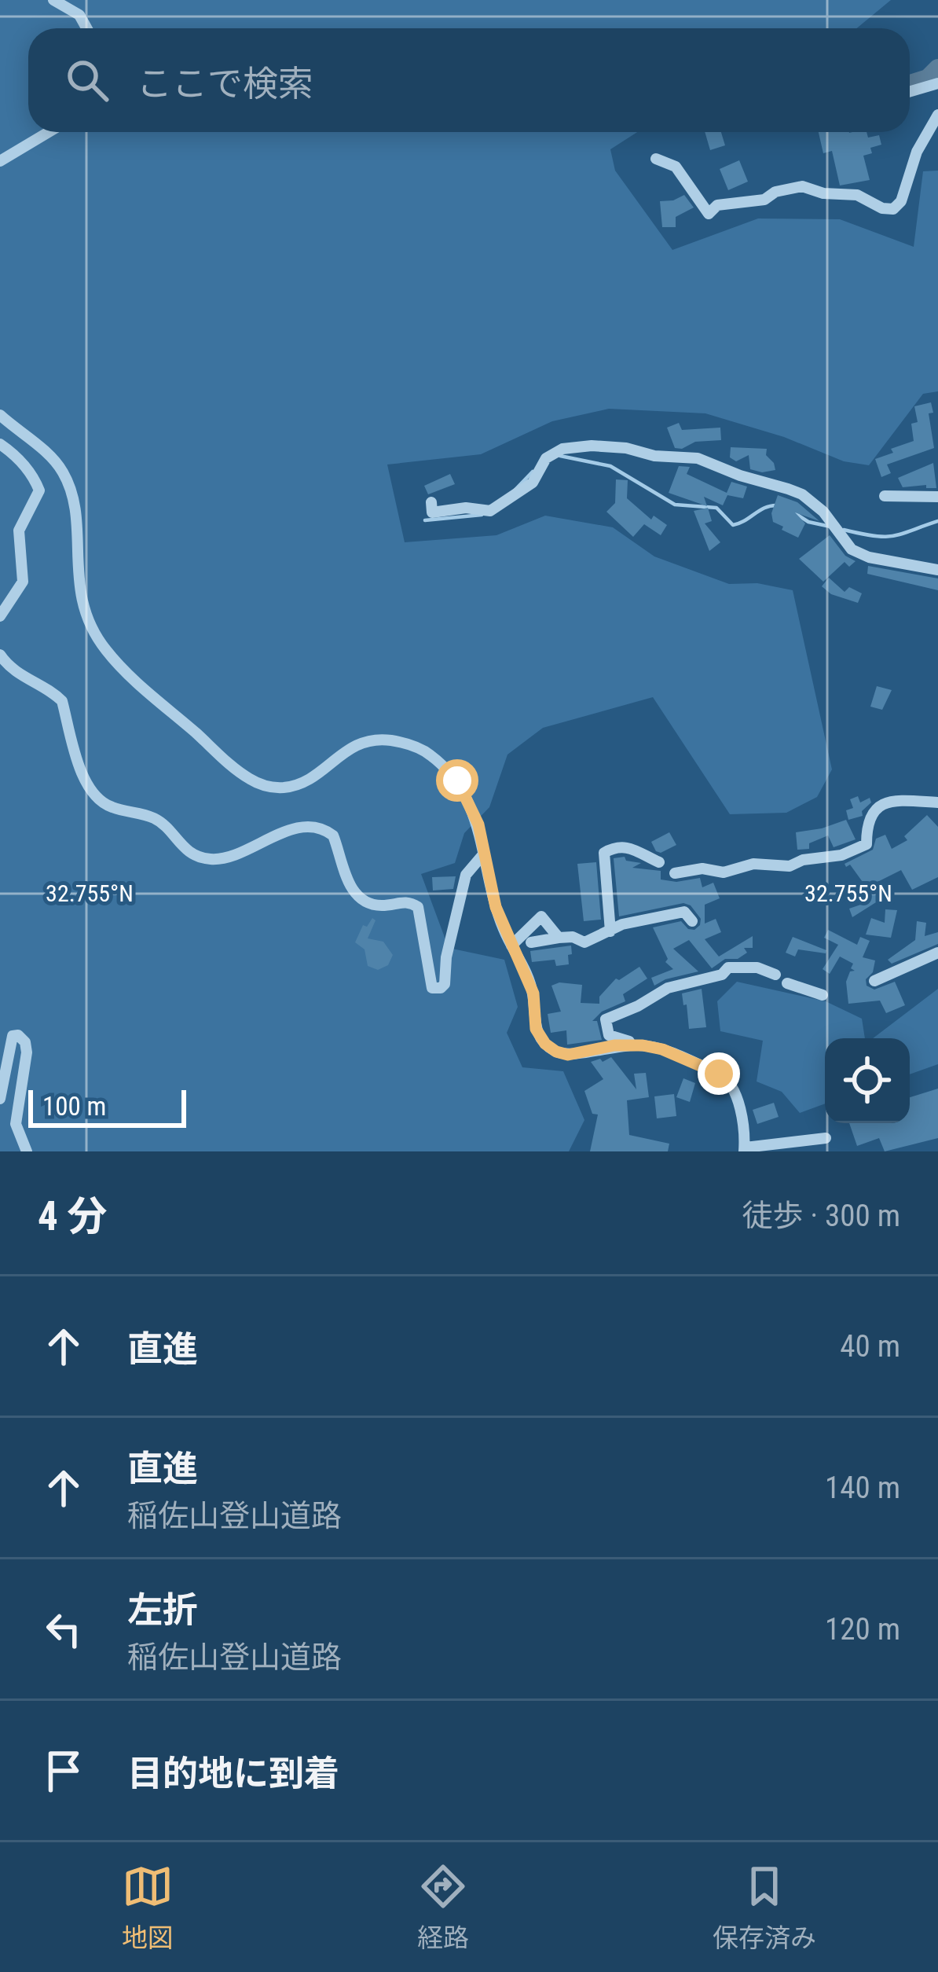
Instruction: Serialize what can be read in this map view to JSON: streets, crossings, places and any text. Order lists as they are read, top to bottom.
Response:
{
  "scale_bar": "100 m",
  "page": {
    "search": "ここで検索",
    "scale": "100 m",
    "heading": ["4 分", "徒歩 · 300 m"],
    "list": [
      ["直進", "40 m"],
      ["直進", "稲佐山登山道路", "140 m"],
      ["左折", "稲佐山登山道路", "120 m"],
      "目的地に到着"
    ],
    "nav": ["地図", "経路", "保存済み"]
  },
  "coordinates": ["32.755°N"]
}
